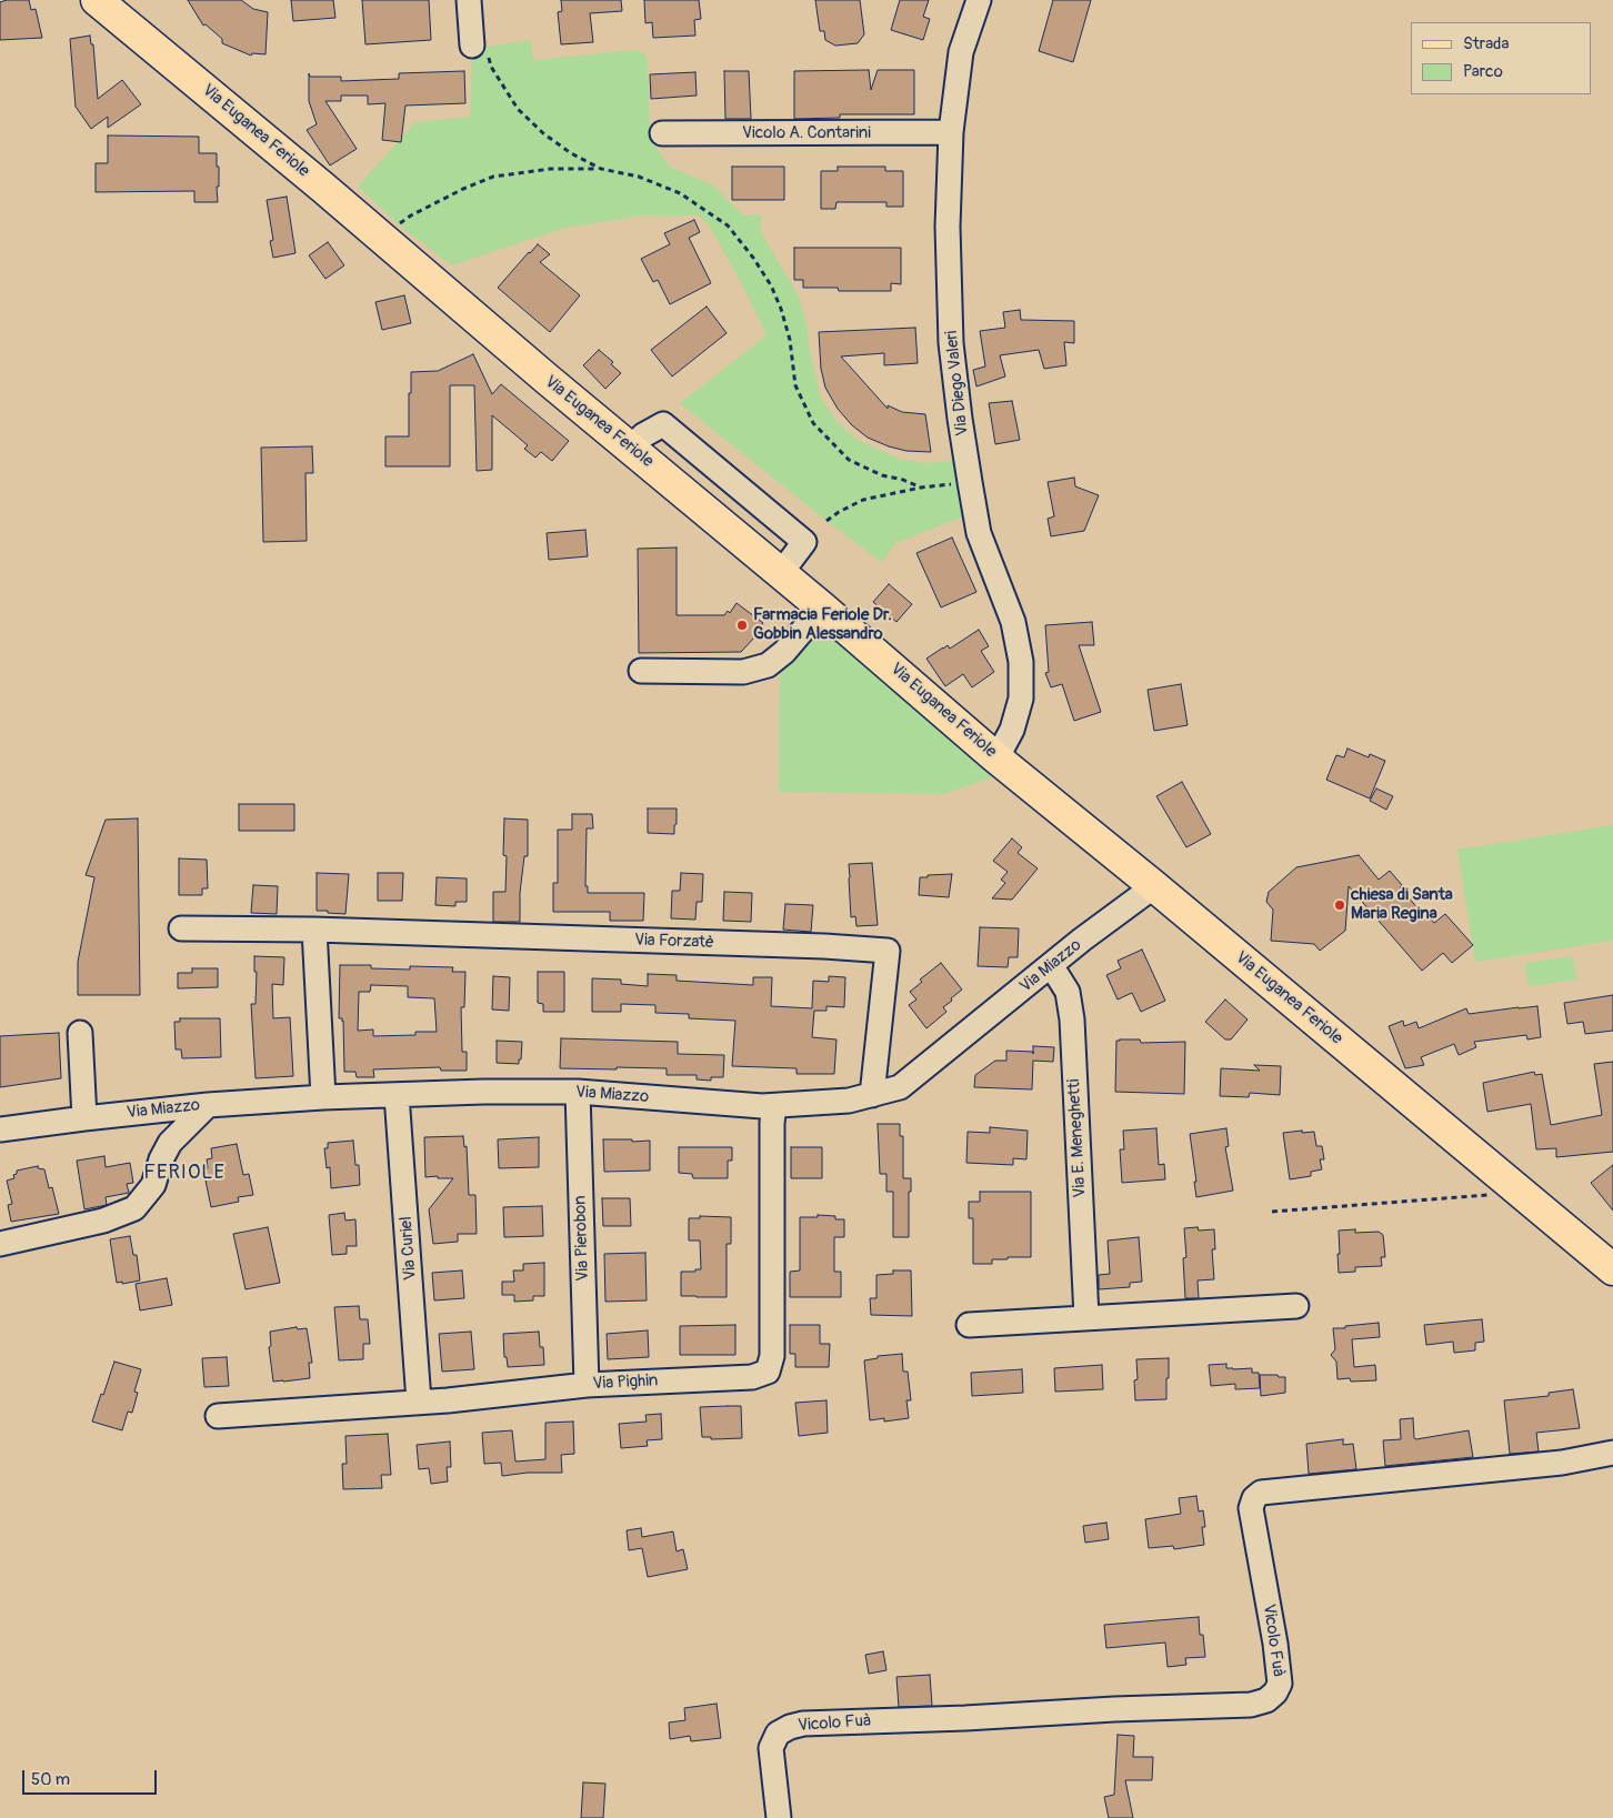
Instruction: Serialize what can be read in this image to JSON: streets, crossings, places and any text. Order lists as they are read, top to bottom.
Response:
{
  "streets": {
    "main road": ["Via Euganea Feriole"],
    "street": [
      "Vicolo A. Contarini",
      "Via Diego Valeri",
      "Via Forzatè",
      "Via Miazzo",
      "Via E. Meneghetti",
      "Via Pierobon",
      "Via Curiel",
      "Via Pighin",
      "Vicolo Fuà"
    ]
  },
  "crossings": [
    ["Via Euganea Feriole", "Via Diego Valeri"],
    ["Via Euganea Feriole", "Via Miazzo"],
    ["Vicolo A. Contarini", "Via Diego Valeri"],
    ["Via Forzatè", "Via Miazzo"],
    ["Via Miazzo", "Via E. Meneghetti"],
    ["Via Miazzo", "Via Pierobon"],
    ["Via Miazzo", "Via Curiel"],
    ["Via Miazzo", "Via Pighin"],
    ["Via Pierobon", "Via Pighin"],
    ["Via Curiel", "Via Pighin"]
  ],
  "districts": ["FERIOLE"],
  "places": ["Farmacia Feriole Dr. Gobbin Alessandro", "chiesa di Santa Maria Regina"],
  "legend": ["Strada", "Parco"],
  "scale_bar": "50 m"
}
